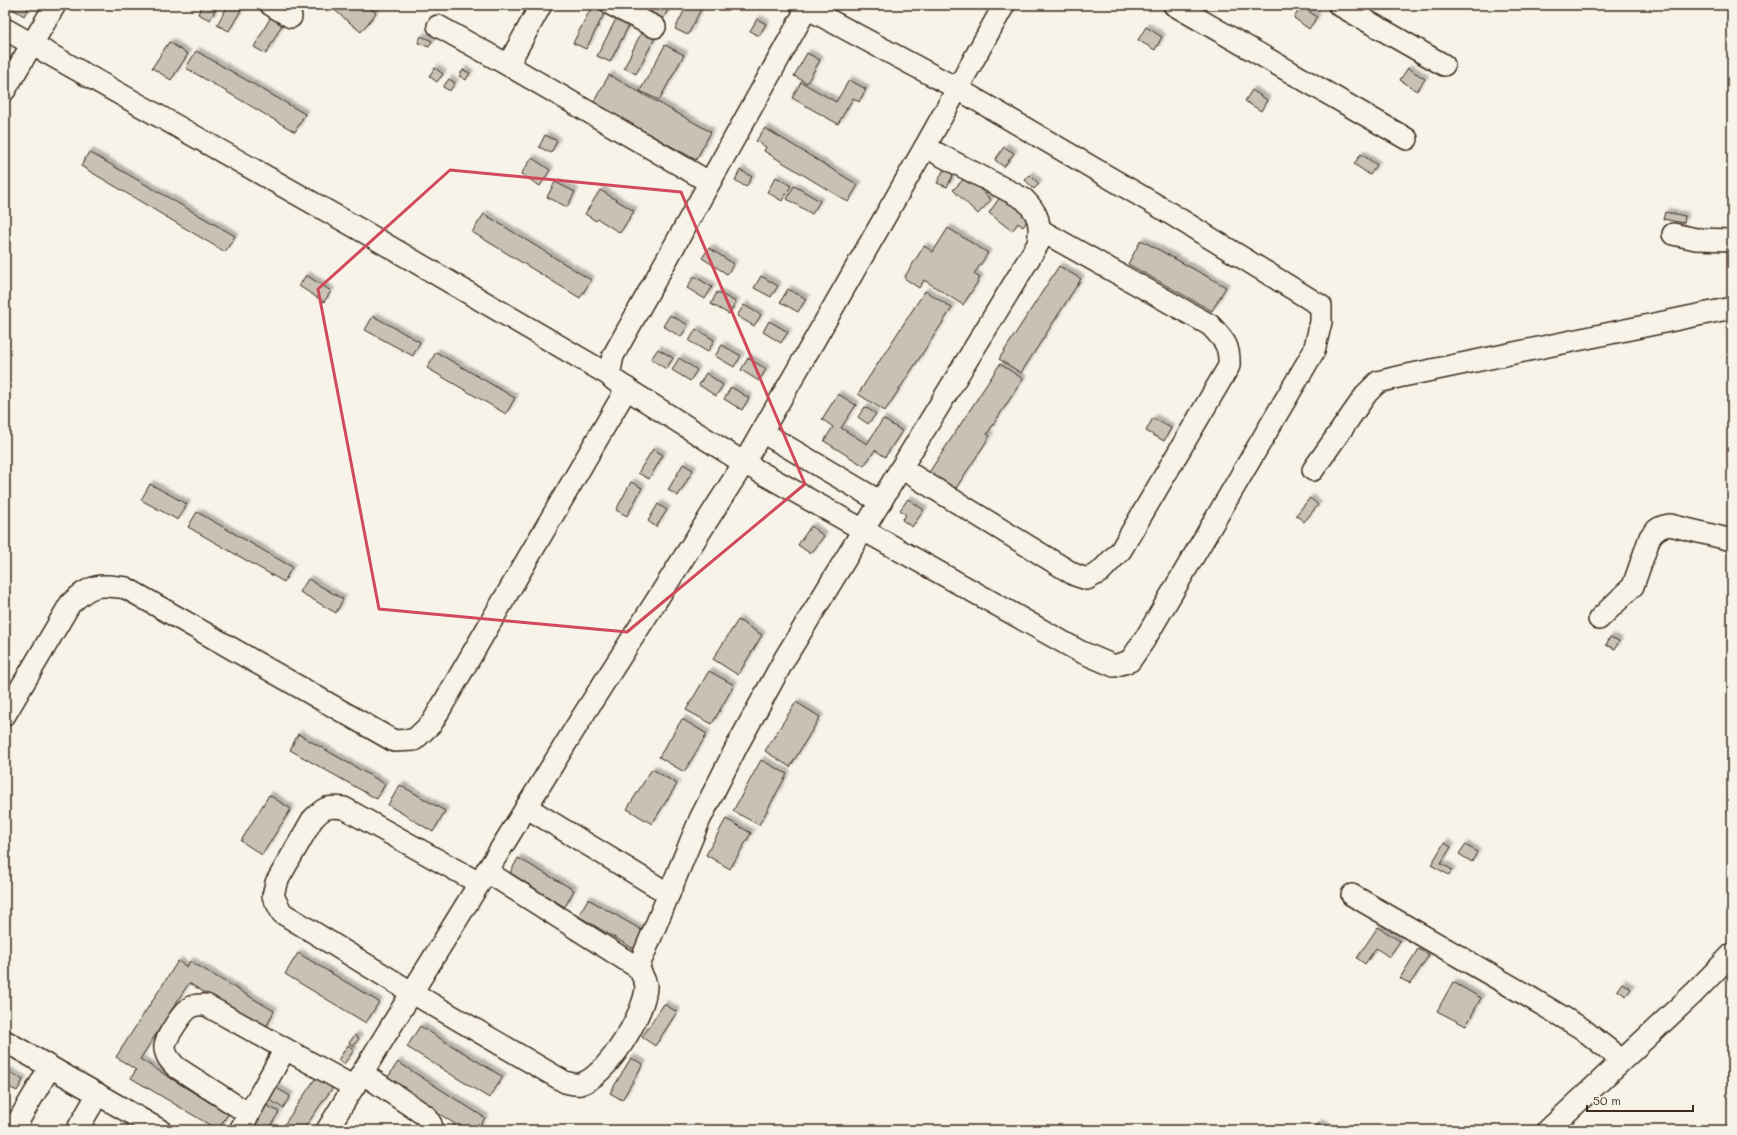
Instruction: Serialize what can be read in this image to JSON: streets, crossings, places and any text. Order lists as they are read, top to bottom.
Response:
{
  "scale_bar": "50 m"
}
